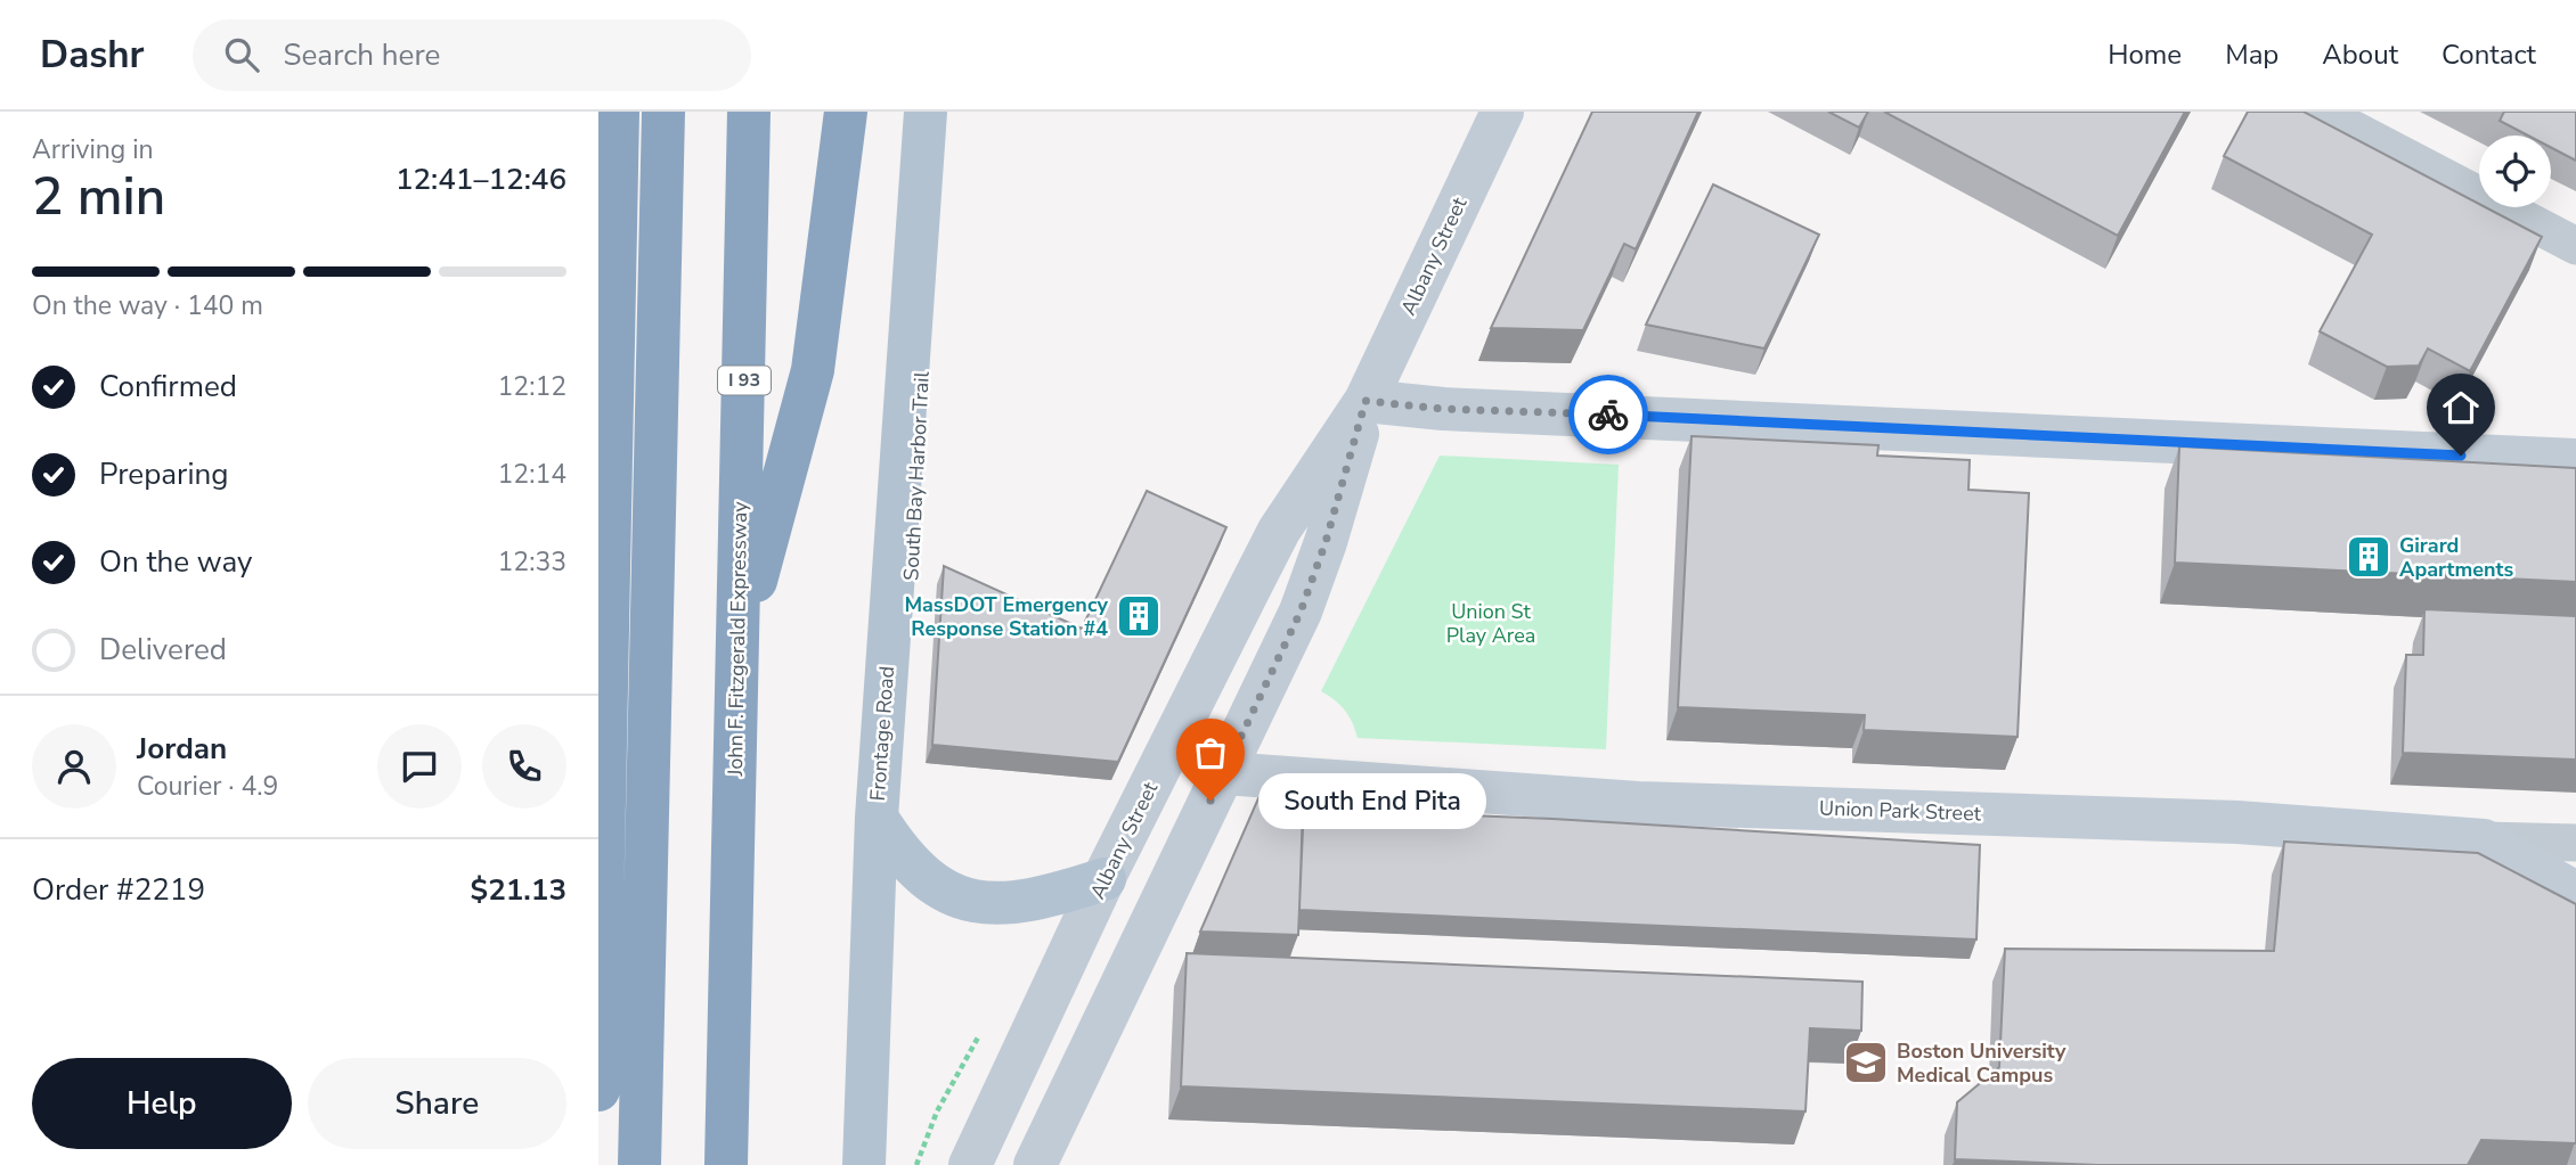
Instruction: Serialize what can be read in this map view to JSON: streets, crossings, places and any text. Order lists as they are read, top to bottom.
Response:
{
  "streets": {
    "highway": ["I 93", "John F. Fitzgerald Expressway"],
    "main road": ["Albany Street", "Frontage Road", "Union Park Street"]
  },
  "crossings": [
    ["Albany Street", "Union Park Street"]
  ],
  "parks": ["Union St Play Area"],
  "places": {
    "building": ["Girard Apartments", "MassDOT Emergency Response Station #4"],
    "other": ["South End Pita"],
    "school or university": ["Boston University Medical Campus"]
  },
  "page": {
    "header": "Dashr",
    "search": "Search here",
    "nav": [
      "Home",
      "Map",
      "About",
      "Contact"
    ],
    "heading": ["2 min", "Arriving in", "12:41–12:46"],
    "panel": [
      "Jordan",
      "Courier · 4.9",
      "Order #2219",
      "$21.13"
    ],
    "bar": "On the way · 140 m",
    "list": [
      ["Confirmed", "12:12"],
      ["Preparing", "12:14"],
      ["On the way", "12:33"],
      "Delivered"
    ],
    "bubble": "South End Pita",
    "buttons": ["Help", "Share"]
  }
}
